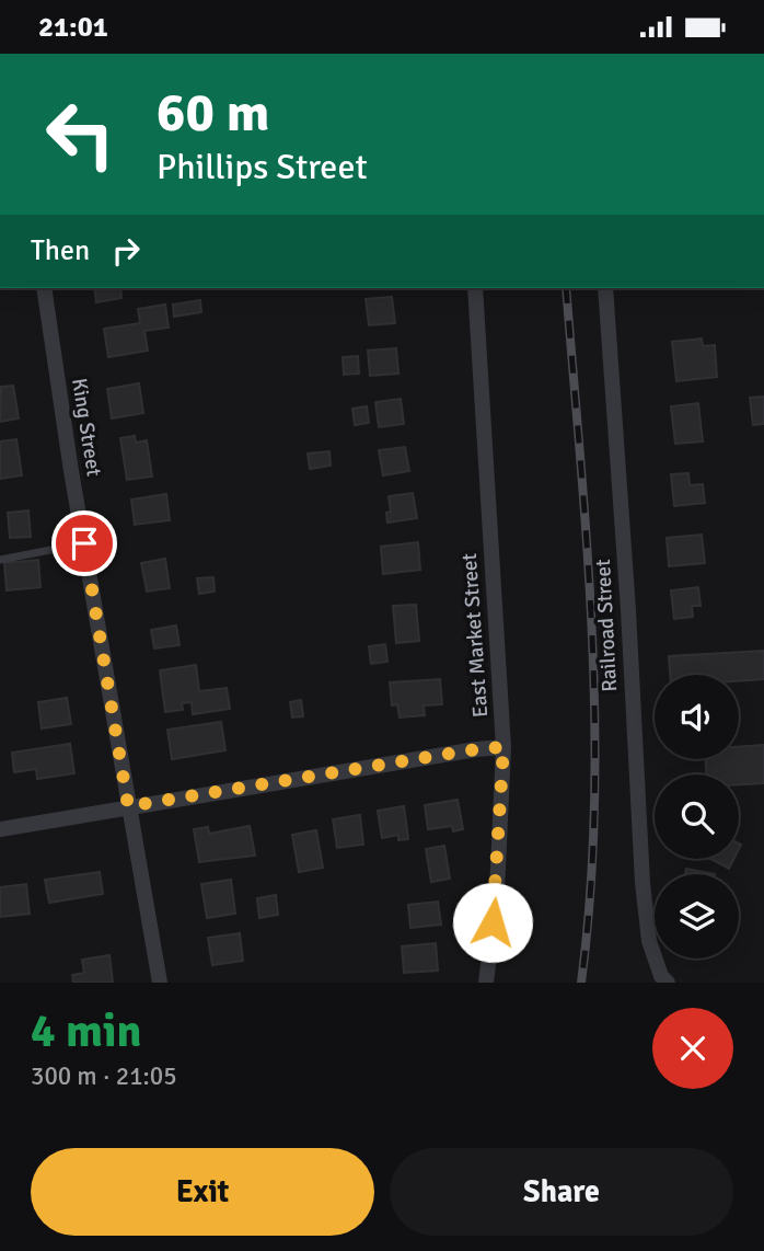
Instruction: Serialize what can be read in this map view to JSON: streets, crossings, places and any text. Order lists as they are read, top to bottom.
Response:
{
  "streets": {
    "street": ["King Street", "Railroad Street", "East Market Street"]
  },
  "page": {
    "status": "21:01",
    "turn": ["60 m", "Phillips Street"],
    "then": "Then",
    "heading": ["4 min", "300 m · 21:05"],
    "buttons": ["Exit", "Share"]
  }
}
